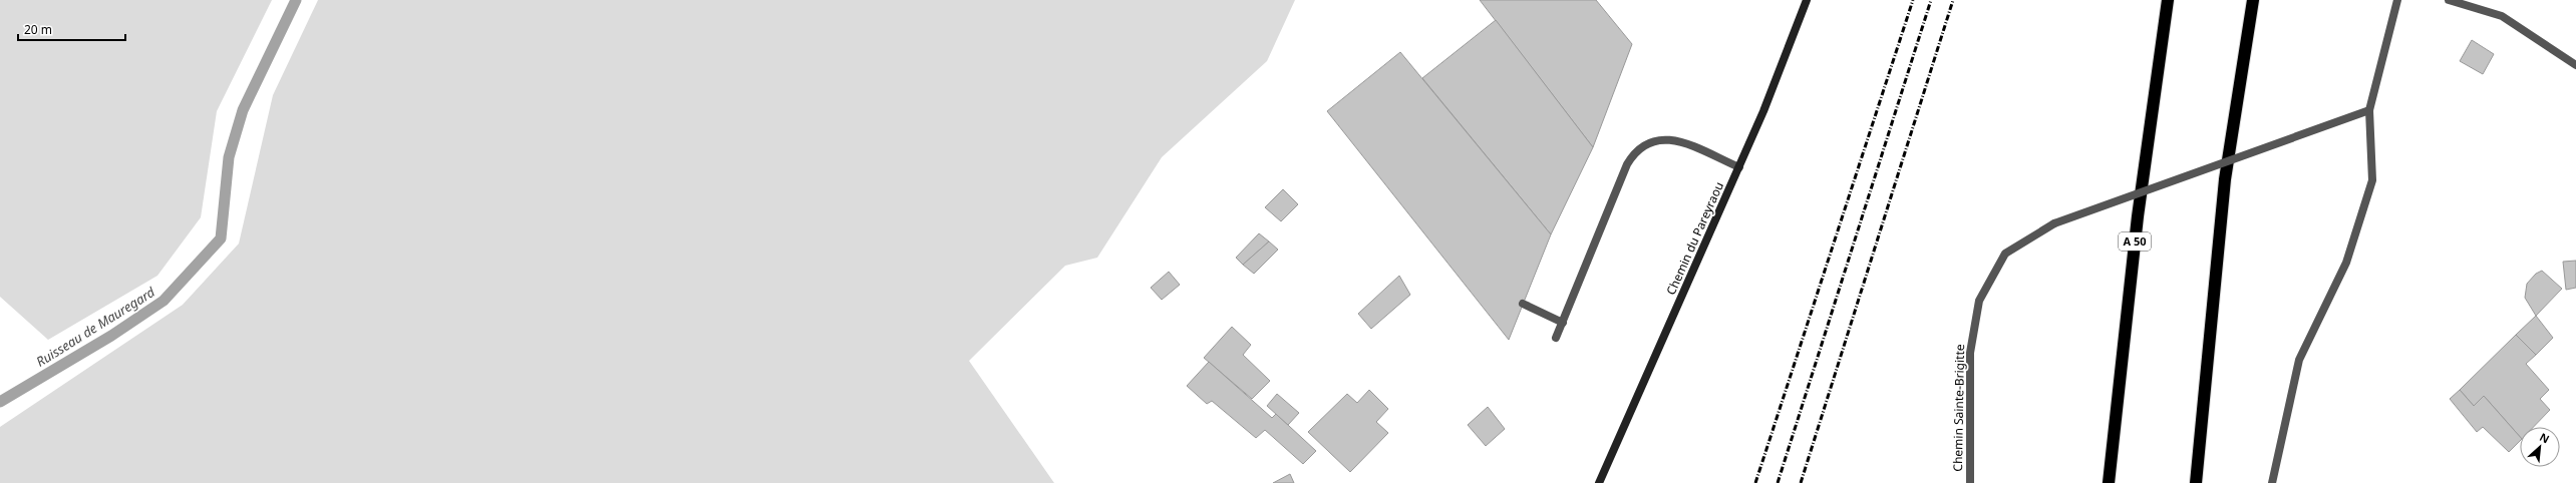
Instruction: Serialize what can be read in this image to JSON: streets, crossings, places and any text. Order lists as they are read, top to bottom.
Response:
{
  "streets": {
    "highway": ["A 50"],
    "street": ["Chemin du Pareyraou", "Chemin Sainte-Brigitte"]
  },
  "water": ["Ruisseau de Mauregard"],
  "scale_bar": "20 m",
  "north": "top right"
}
